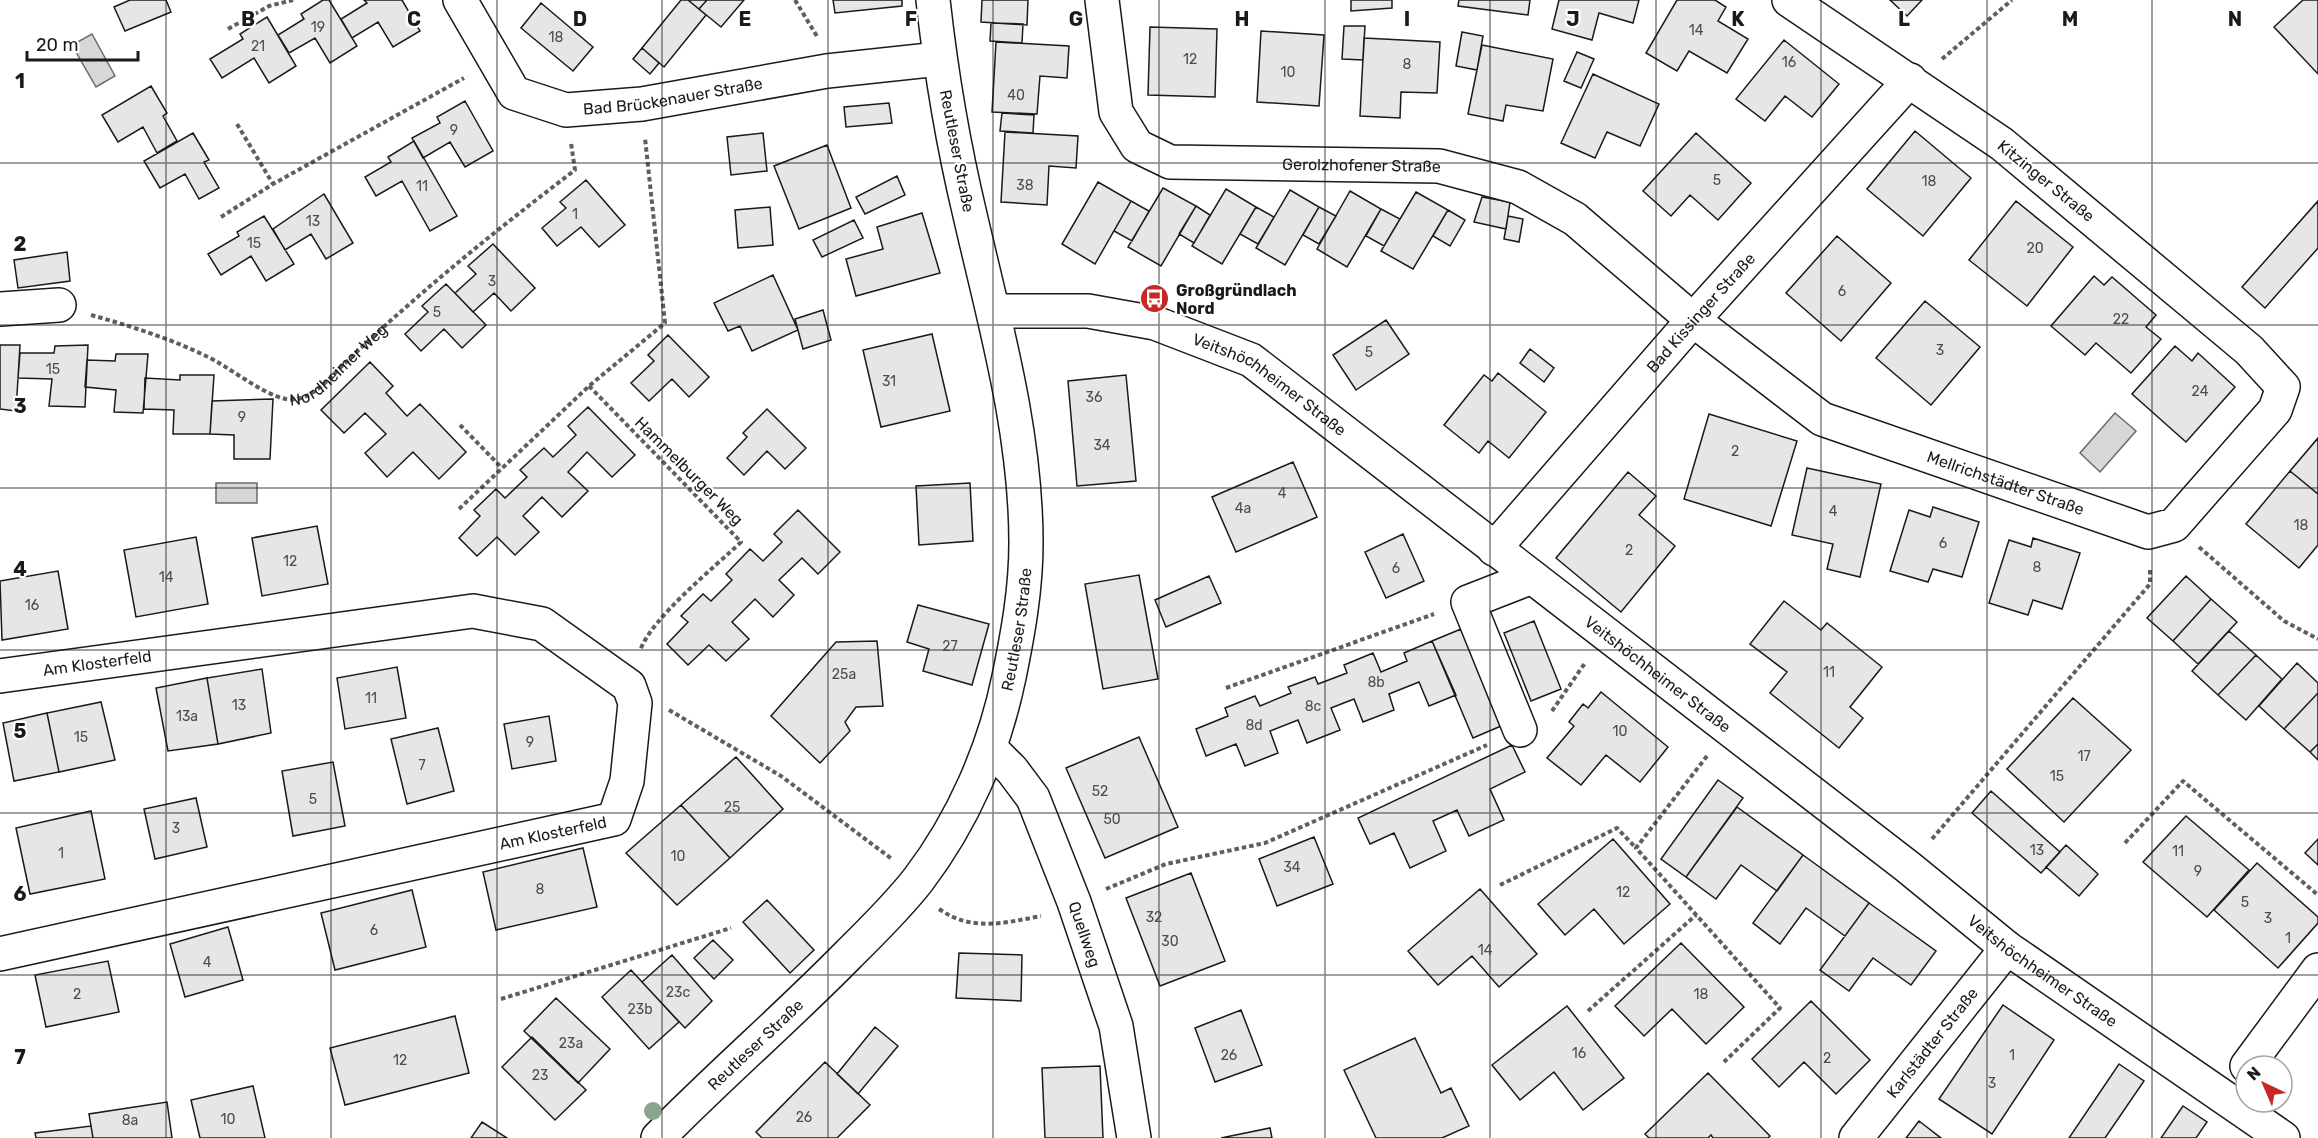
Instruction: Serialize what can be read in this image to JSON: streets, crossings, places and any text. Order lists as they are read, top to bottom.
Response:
{
  "streets": {
    "street": [
      "Bad Brückenauer Straße",
      "Reutleser Straße",
      "Gerolzhofener Straße",
      "Kitzinger Straße",
      "Bad Kissinger Straße",
      "Veitshöchheimer Straße",
      "Mellrichstädter Straße",
      "Am Klosterfeld",
      "Quellweg",
      "Karlstädter Straße"
    ],
    "path": ["Nordheimer Weg", "Hammelburger Weg"]
  },
  "crossings": [
    ["Bad Brückenauer Straße", "Reutleser Straße"],
    ["Bad Brückenauer Straße", "Nordheimer Weg"],
    ["Reutleser Straße", "Veitshöchheimer Straße"],
    ["Reutleser Straße", "Quellweg"],
    ["Gerolzhofener Straße", "Bad Kissinger Straße"],
    ["Gerolzhofener Straße", "Mellrichstädter Straße"],
    ["Kitzinger Straße", "Bad Kissinger Straße"],
    ["Kitzinger Straße", "Mellrichstädter Straße"],
    ["Bad Kissinger Straße", "Veitshöchheimer Straße"],
    ["Bad Kissinger Straße", "Mellrichstädter Straße"],
    ["Veitshöchheimer Straße", "Karlstädter Straße"],
    ["Hammelburger Weg", "Am Klosterfeld"]
  ],
  "places": {
    "bus stop": ["Großgründlach Nord"]
  },
  "house_numbers": [
    "19",
    "14",
    "18",
    "21",
    "12",
    "16",
    "8",
    "10",
    "40",
    "9",
    "5",
    "18",
    "38",
    "11",
    "1",
    "13",
    "15",
    "20",
    "3",
    "6",
    "5",
    "22",
    "3",
    "5",
    "15",
    "31",
    "24",
    "36",
    "9",
    "34",
    "2",
    "4",
    "4a",
    "4",
    "18",
    "6",
    "2",
    "12",
    "8",
    "6",
    "14",
    "16",
    "27",
    "11",
    "25a",
    "8b",
    "11",
    "13",
    "8c",
    "13a",
    "8d",
    "10",
    "15",
    "9",
    "17",
    "7",
    "15",
    "52",
    "5",
    "25",
    "50",
    "3",
    "13",
    "11",
    "1",
    "10",
    "34",
    "9",
    "8",
    "12",
    "5",
    "32",
    "3",
    "6",
    "1",
    "30",
    "14",
    "4",
    "23c",
    "2",
    "18",
    "23b",
    "23a",
    "16",
    "26",
    "1",
    "2",
    "12",
    "23",
    "3",
    "26",
    "10",
    "8a"
  ],
  "scale_bar": "20 m",
  "north": "top left",
  "grid": {
    "columns": [
      "B",
      "C",
      "D",
      "E",
      "F",
      "G",
      "H",
      "I",
      "J",
      "K",
      "L",
      "M",
      "N"
    ],
    "rows": [
      "1",
      "2",
      "3",
      "4",
      "5",
      "6",
      "7"
    ]
  }
}
